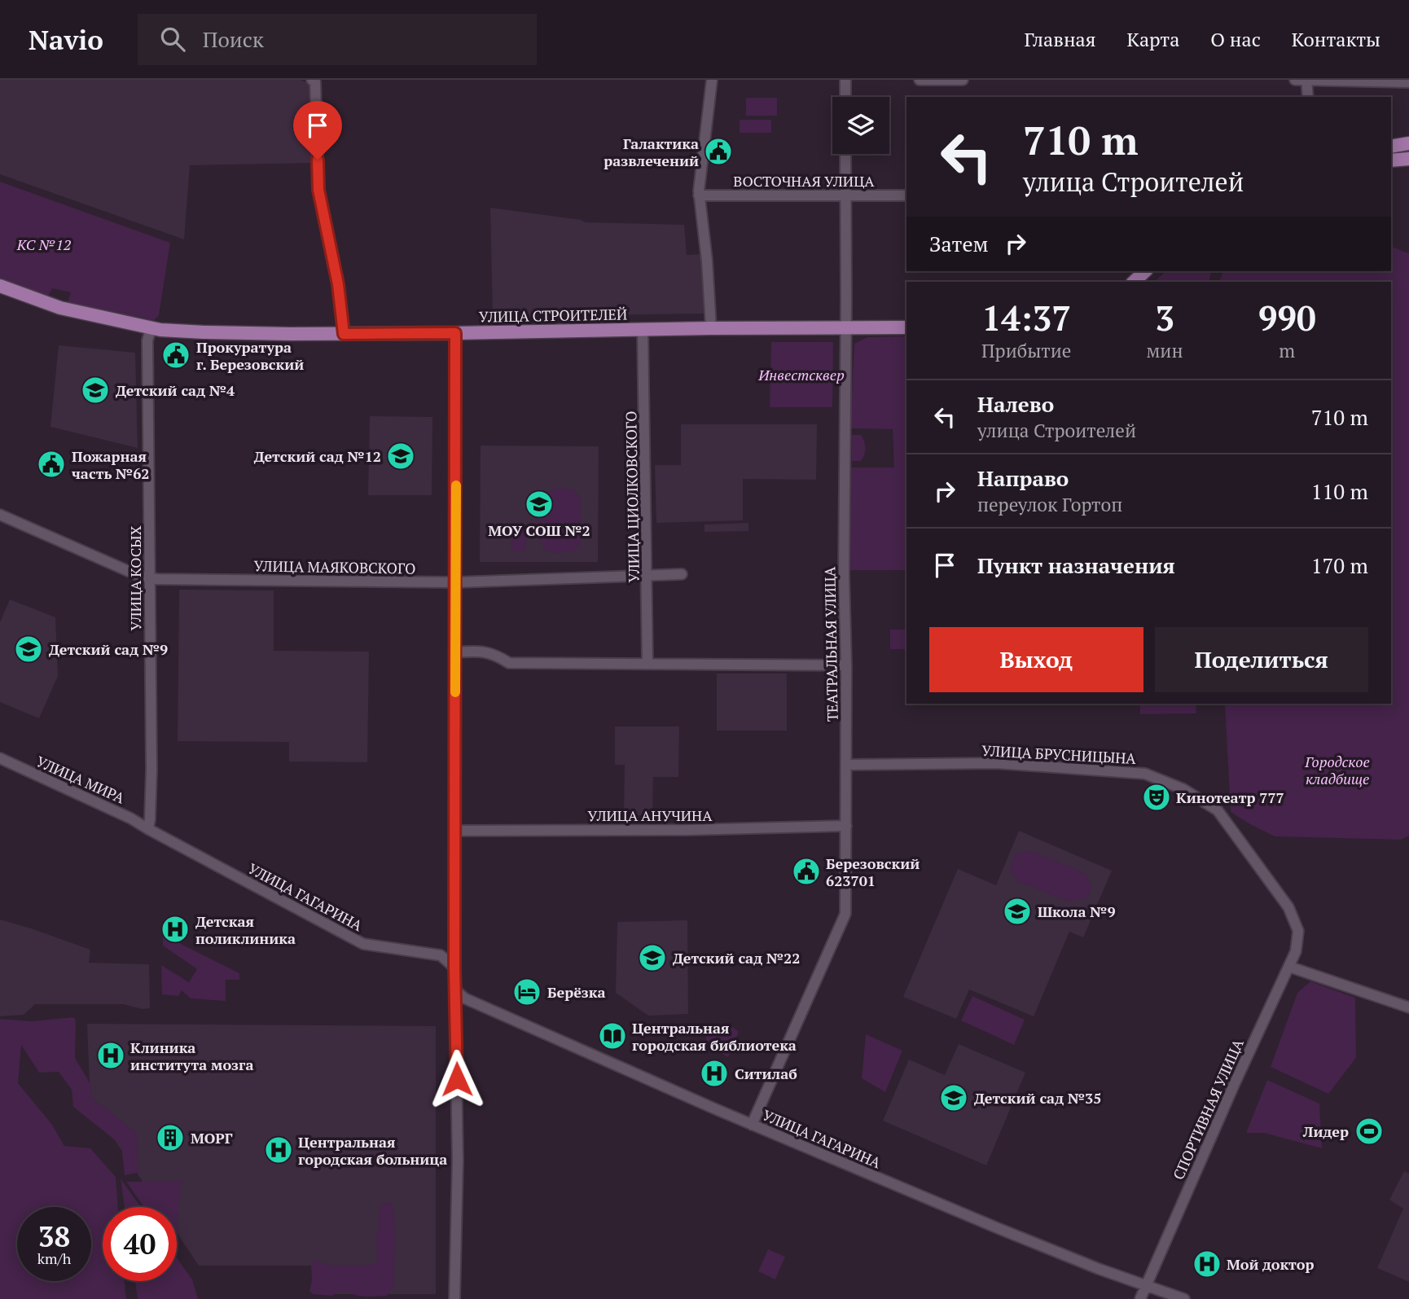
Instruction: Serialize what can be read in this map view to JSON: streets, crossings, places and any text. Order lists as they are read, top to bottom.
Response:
{
  "streets": {
    "main road": ["УЛИЦА СТРОИТЕЛЕЙ"],
    "street": [
      "ВОСТОЧНАЯ УЛИЦА",
      "УЛИЦА ЦИОЛКОВСКОГО",
      "УЛИЦА МАЯКОВСКОГО",
      "УЛИЦА КОСЫХ",
      "ТЕАТРАЛЬНАЯ УЛИЦА",
      "УЛИЦА БРУСНИЦЫНА",
      "УЛИЦА МИРА",
      "УЛИЦА АНУЧИНА",
      "УЛИЦА ГАГАРИНА",
      "СПОРТИВНАЯ УЛИЦА"
    ]
  },
  "crossings": [
    ["ВОСТОЧНАЯ УЛИЦА", "ТЕАТРАЛЬНАЯ УЛИЦА"],
    ["УЛИЦА СТРОИТЕЛЕЙ", "УЛИЦА ЦИОЛКОВСКОГО"],
    ["УЛИЦА СТРОИТЕЛЕЙ", "УЛИЦА КОСЫХ"],
    ["УЛИЦА СТРОИТЕЛЕЙ", "ТЕАТРАЛЬНАЯ УЛИЦА"],
    ["УЛИЦА ЦИОЛКОВСКОГО", "УЛИЦА МАЯКОВСКОГО"],
    ["УЛИЦА МАЯКОВСКОГО", "УЛИЦА КОСЫХ"],
    ["УЛИЦА КОСЫХ", "УЛИЦА МИРА"],
    ["УЛИЦА КОСЫХ", "УЛИЦА ГАГАРИНА"],
    ["ТЕАТРАЛЬНАЯ УЛИЦА", "УЛИЦА БРУСНИЦЫНА"],
    ["ТЕАТРАЛЬНАЯ УЛИЦА", "УЛИЦА АНУЧИНА"],
    ["ТЕАТРАЛЬНАЯ УЛИЦА", "УЛИЦА ГАГАРИНА"],
    ["УЛИЦА БРУСНИЦЫНА", "СПОРТИВНАЯ УЛИЦА"],
    ["УЛИЦА МИРА", "УЛИЦА ГАГАРИНА"],
    ["УЛИЦА ГАГАРИНА", "СПОРТИВНАЯ УЛИЦА"]
  ],
  "parks": ["КС №12", "Инвестсквер", "Городское кладбище"],
  "places": {
    "public building": [
      "Галактика развлечений",
      "Прокуратура г. Березовский",
      "Пожарная часть №62",
      "Березовский 623701"
    ],
    "school or university": [
      "Детский сад №4",
      "Детский сад №12",
      "МОУ СОШ №2",
      "Детский сад №9",
      "Школа №9",
      "Детский сад №22",
      "Детский сад №35"
    ],
    "theatre": ["Кинотеатр 777"],
    "hospital": [
      "Детская поликлиника",
      "Клиника института мозга",
      "Ситилаб",
      "Центральная городская больница",
      "Мой доктор"
    ],
    "hotel": ["Берёзка"],
    "library": ["Центральная городская библиотека"],
    "sports": ["Лидер"],
    "building": ["МОРГ"]
  },
  "page": {
    "header": "Navio",
    "search": "Поиск",
    "nav": [
      "Главная",
      "Карта",
      "О нас",
      "Контакты"
    ],
    "turn": ["710 m", "улица Строителей"],
    "then": "Затем",
    "eta": [
      "14:37",
      "Прибытие",
      "3",
      "мин",
      "990",
      "m"
    ],
    "list": [
      {
        "name": "Налево",
        "note": "улица Строителей",
        "value": "710 m"
      },
      {
        "name": "Направо",
        "note": "переулок Гортоп",
        "value": "110 m"
      },
      {
        "name": "Пункт назначения",
        "value": "170 m"
      }
    ],
    "buttons": ["Выход", "Поделиться"],
    "speed": "38 km/h",
    "limit": "40"
  }
}
